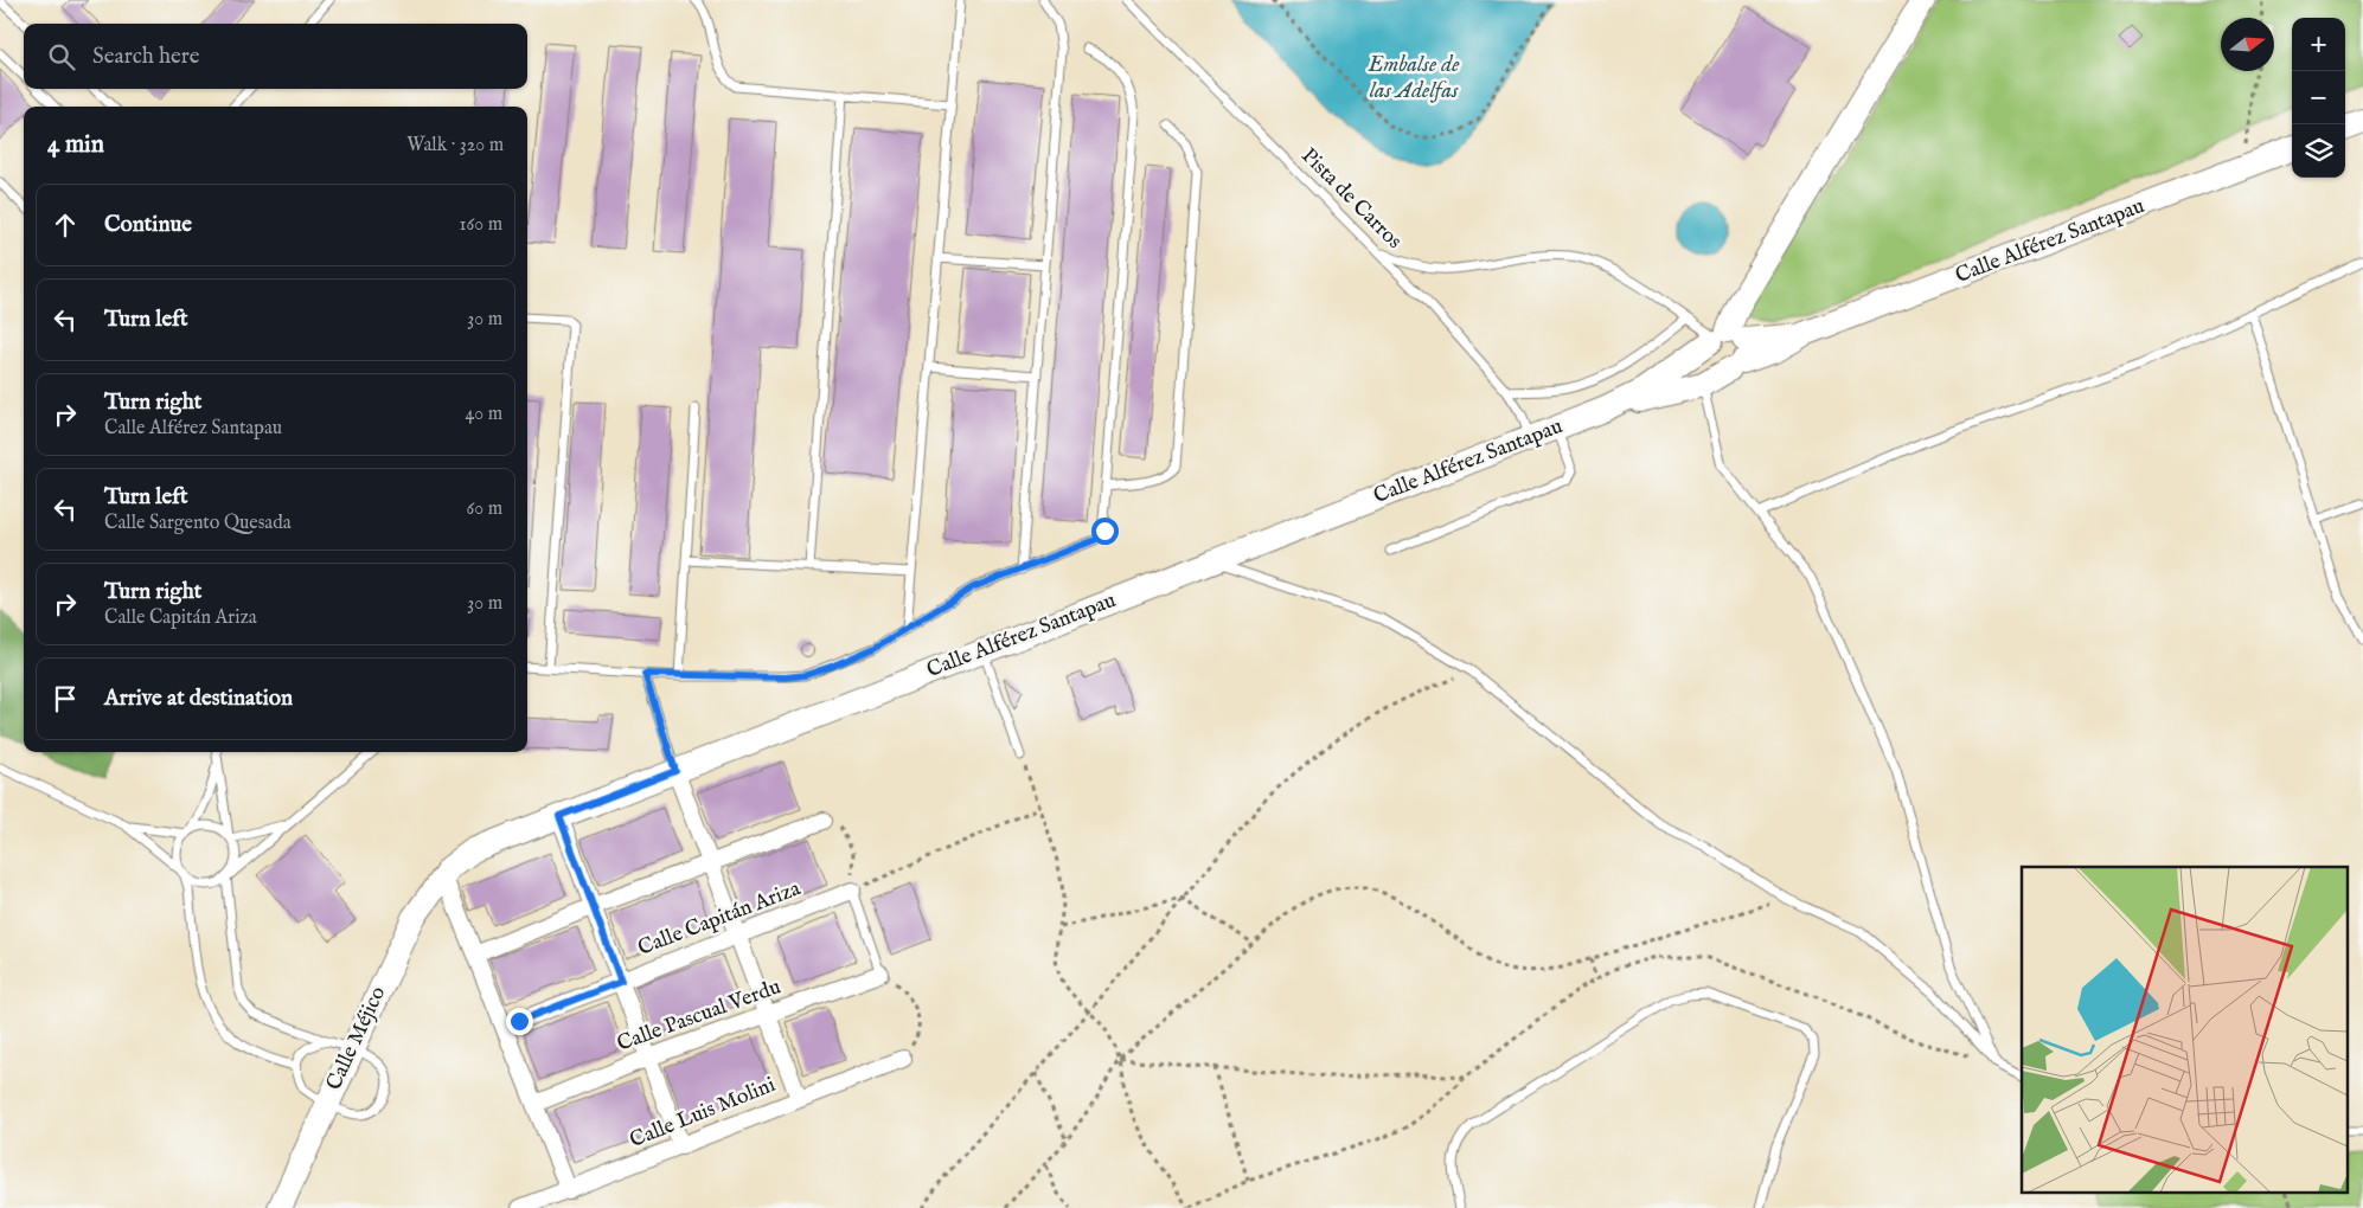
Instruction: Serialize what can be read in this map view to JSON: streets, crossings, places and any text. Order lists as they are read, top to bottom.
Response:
{
  "streets": {
    "main road": ["Calle Alférez Santapau", "Calle Méjico"],
    "street": ["Calle Capitán Ariza", "Calle Pascual Verdu", "Calle Luis Molini"],
    "lane": ["Pista de Carros"]
  },
  "crossings": [
    ["Pista de Carros", "Calle Alférez Santapau"],
    ["Calle Alférez Santapau", "Calle Méjico"]
  ],
  "water": ["Embalse de las Adelfas"],
  "north": "right",
  "page": {
    "map_buttons": ["+", "−"],
    "search": "Search here",
    "heading": ["4 min", "Walk · 320 m"],
    "list": [
      ["Continue", "160 m"],
      ["Turn left", "30 m"],
      ["Turn right", "Calle Alférez Santapau", "40 m"],
      ["Turn left", "Calle Sargento Quesada", "60 m"],
      ["Turn right", "Calle Capitán Ariza", "30 m"],
      "Arrive at destination"
    ]
  }
}
